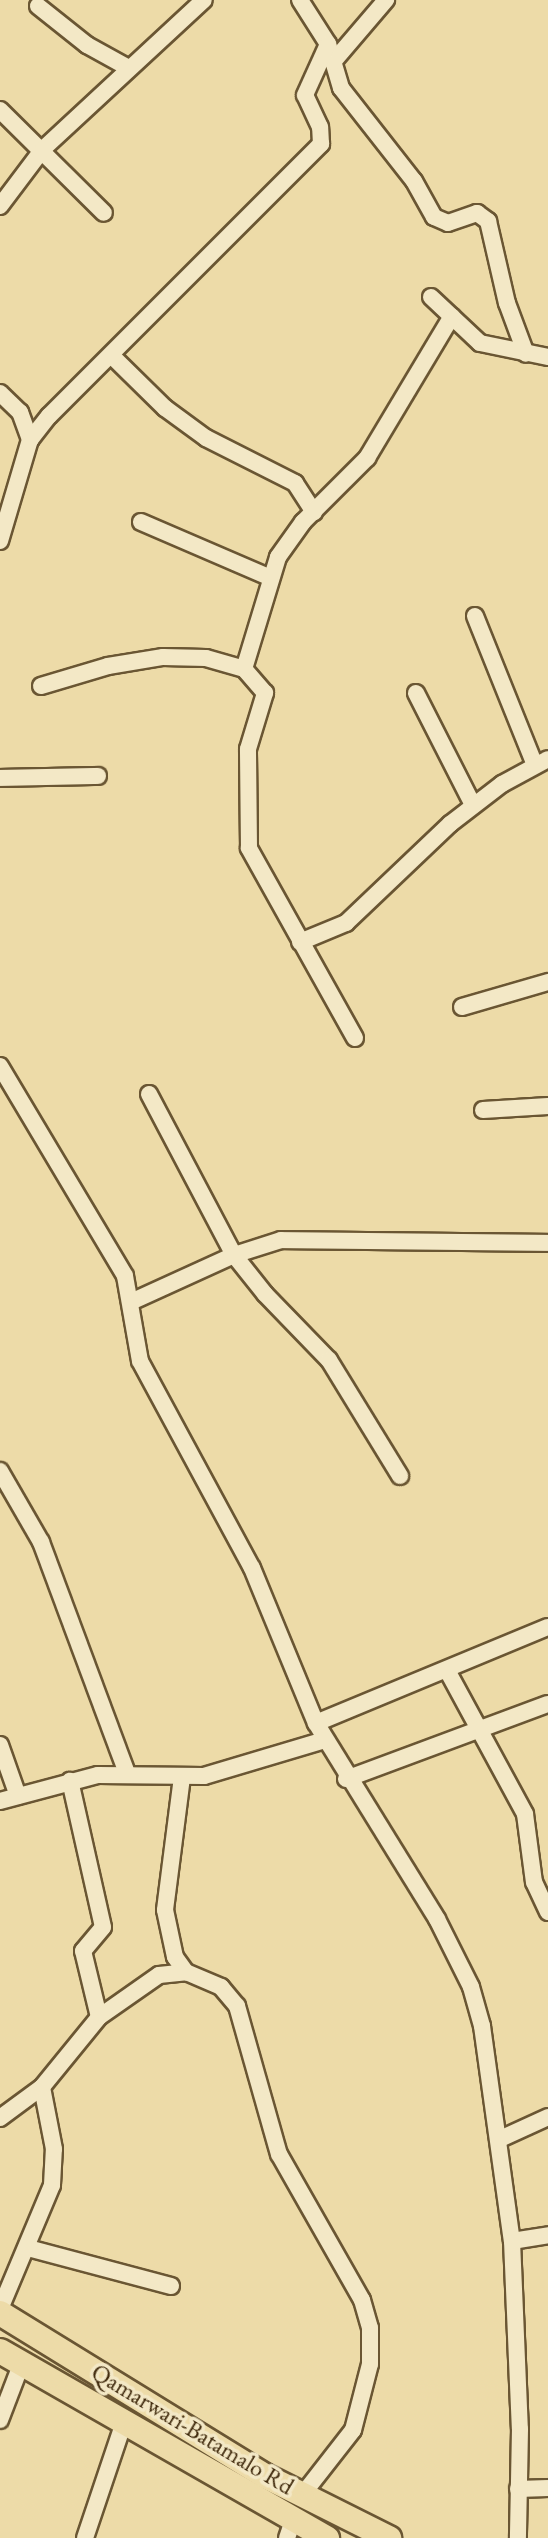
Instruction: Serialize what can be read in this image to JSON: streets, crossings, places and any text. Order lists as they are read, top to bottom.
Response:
{
  "streets": {
    "main road": ["Qamarwari-Batamalo Rd"]
  }
}
